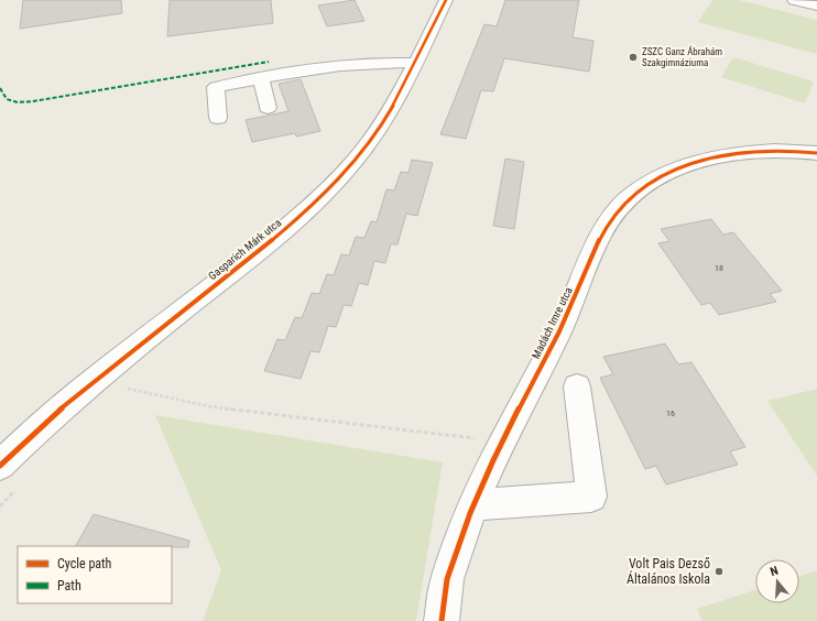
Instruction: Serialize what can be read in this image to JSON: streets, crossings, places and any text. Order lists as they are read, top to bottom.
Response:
{
  "streets": {
    "street": ["Gasparich Márk utca", "Madách Imre utca"]
  },
  "places": ["ZSZC Ganz Ábrahám Szakgimnáziuma", "Volt Pais Dezső Általános Iskola"],
  "house_numbers": ["18", "16"],
  "legend": ["Cycle path", "Path"],
  "north": "top"
}
